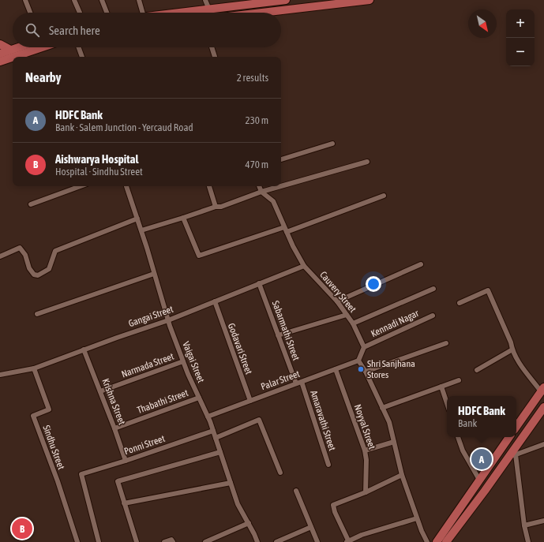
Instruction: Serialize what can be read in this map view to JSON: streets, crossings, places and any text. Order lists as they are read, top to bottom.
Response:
{
  "streets": {
    "street": [
      "Cauvery Street",
      "Gangai Street",
      "Kennadi Nagar",
      "Sabarmathi Street",
      "Godavari Street",
      "Vaigai Street",
      "Narmada Street",
      "Palar Street",
      "Krishna Street",
      "Thabathi Street",
      "Amaravathi Street",
      "Noyyal Street",
      "Ponni Street",
      "Sindhu Street"
    ]
  },
  "crossings": [
    ["Cauvery Street", "Gangai Street"],
    ["Cauvery Street", "Kennadi Nagar"],
    ["Gangai Street", "Sabarmathi Street"],
    ["Gangai Street", "Godavari Street"],
    ["Gangai Street", "Vaigai Street"],
    ["Gangai Street", "Krishna Street"],
    ["Gangai Street", "Sindhu Street"],
    ["Sabarmathi Street", "Palar Street"],
    ["Godavari Street", "Palar Street"],
    ["Vaigai Street", "Narmada Street"],
    ["Vaigai Street", "Palar Street"],
    ["Vaigai Street", "Thabathi Street"],
    ["Vaigai Street", "Ponni Street"],
    ["Narmada Street", "Krishna Street"],
    ["Palar Street", "Amaravathi Street"],
    ["Palar Street", "Noyyal Street"],
    ["Krishna Street", "Thabathi Street"],
    ["Krishna Street", "Ponni Street"]
  ],
  "places": ["Shri Sanjhana Stores"],
  "north": "bottom right",
  "page": {
    "map_buttons": ["+", "−"],
    "search": "Search here",
    "heading": ["Nearby", "2 results"],
    "list": [
      {
        "mark": "A",
        "name": "HDFC Bank",
        "note": "Bank · Salem Junction - Yercaud Road",
        "value": "230 m"
      },
      {
        "mark": "B",
        "name": "Aishwarya Hospital",
        "note": "Hospital · Sindhu Street",
        "value": "470 m"
      }
    ],
    "popup": ["HDFC Bank", "Bank"],
    "pins": ["A", "B"]
  }
}
